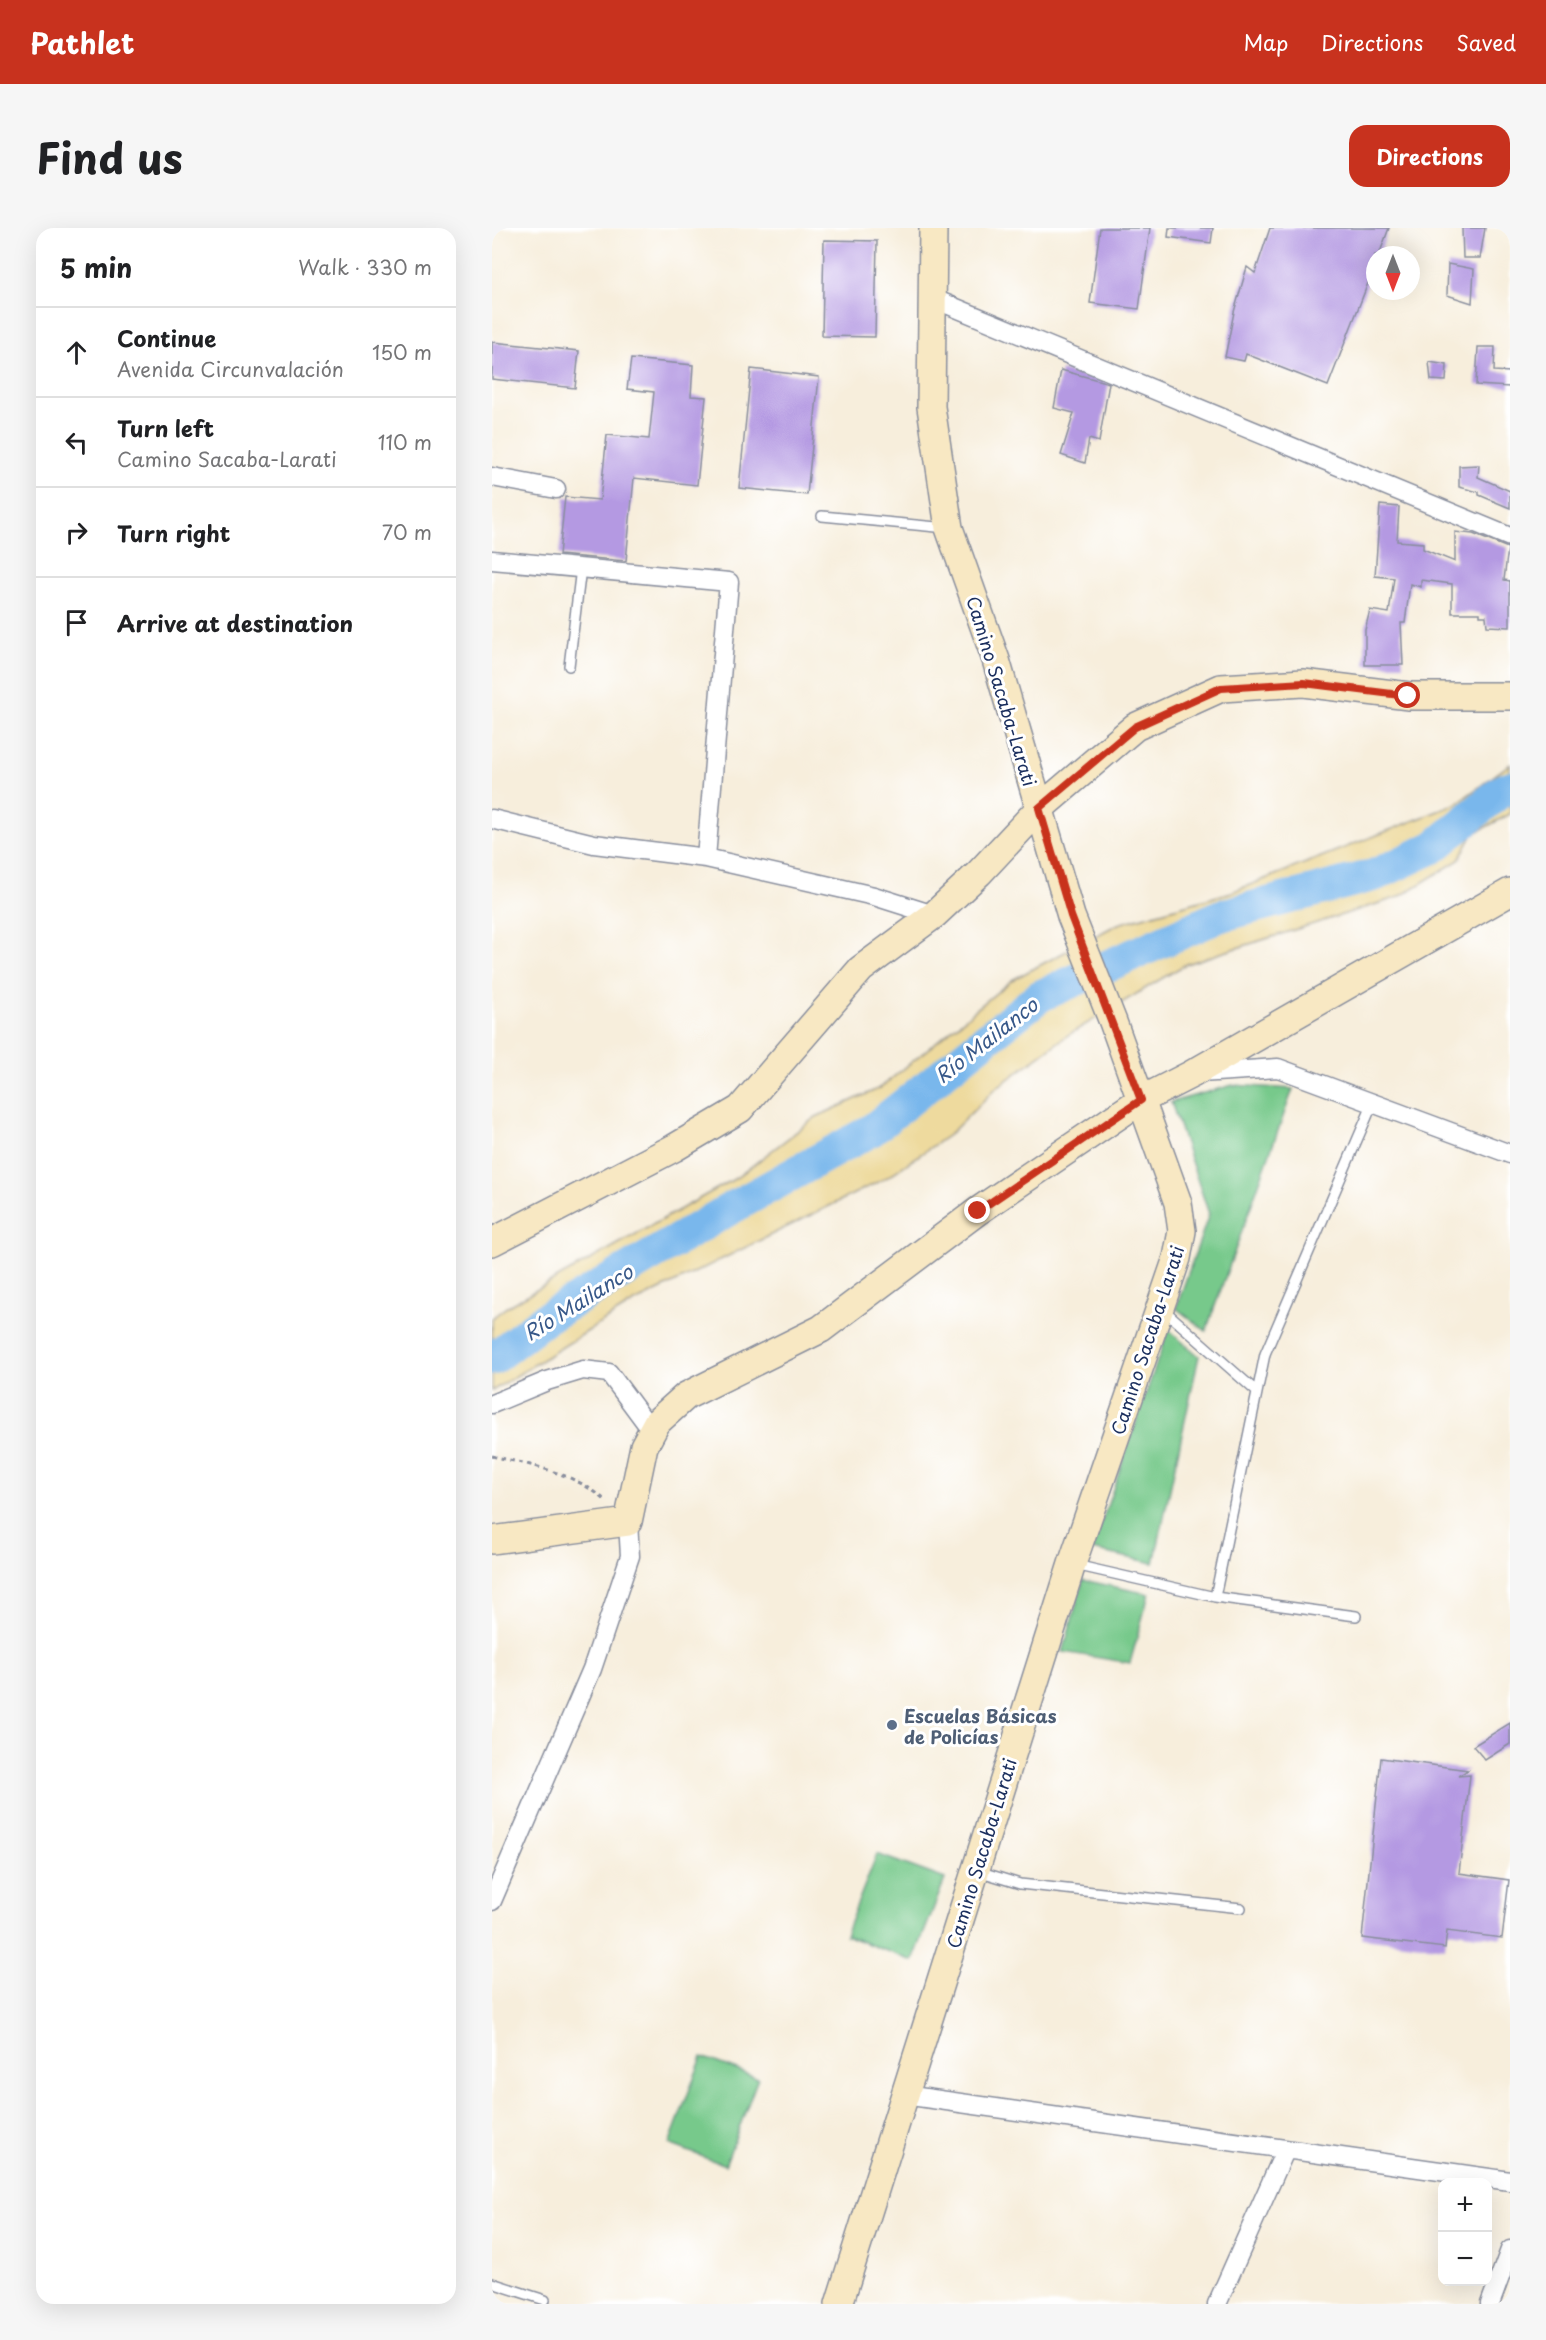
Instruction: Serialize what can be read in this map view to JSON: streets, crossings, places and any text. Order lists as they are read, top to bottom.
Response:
{
  "streets": {
    "main road": ["Camino Sacaba-Larati"]
  },
  "water": ["Río Mailanco"],
  "places": ["Escuelas Básicas de Policías"],
  "north": "bottom",
  "page": {
    "header": "Pathlet",
    "nav": ["Map", "Directions", "Saved"],
    "title": "Find us",
    "buttons": "Directions",
    "heading": ["5 min", "Walk · 330 m"],
    "list": [
      ["Continue", "Avenida Circunvalación", "150 m"],
      ["Turn left", "Camino Sacaba-Larati", "110 m"],
      ["Turn right", "70 m"],
      "Arrive at destination"
    ],
    "map_buttons": ["+", "−"]
  }
}
